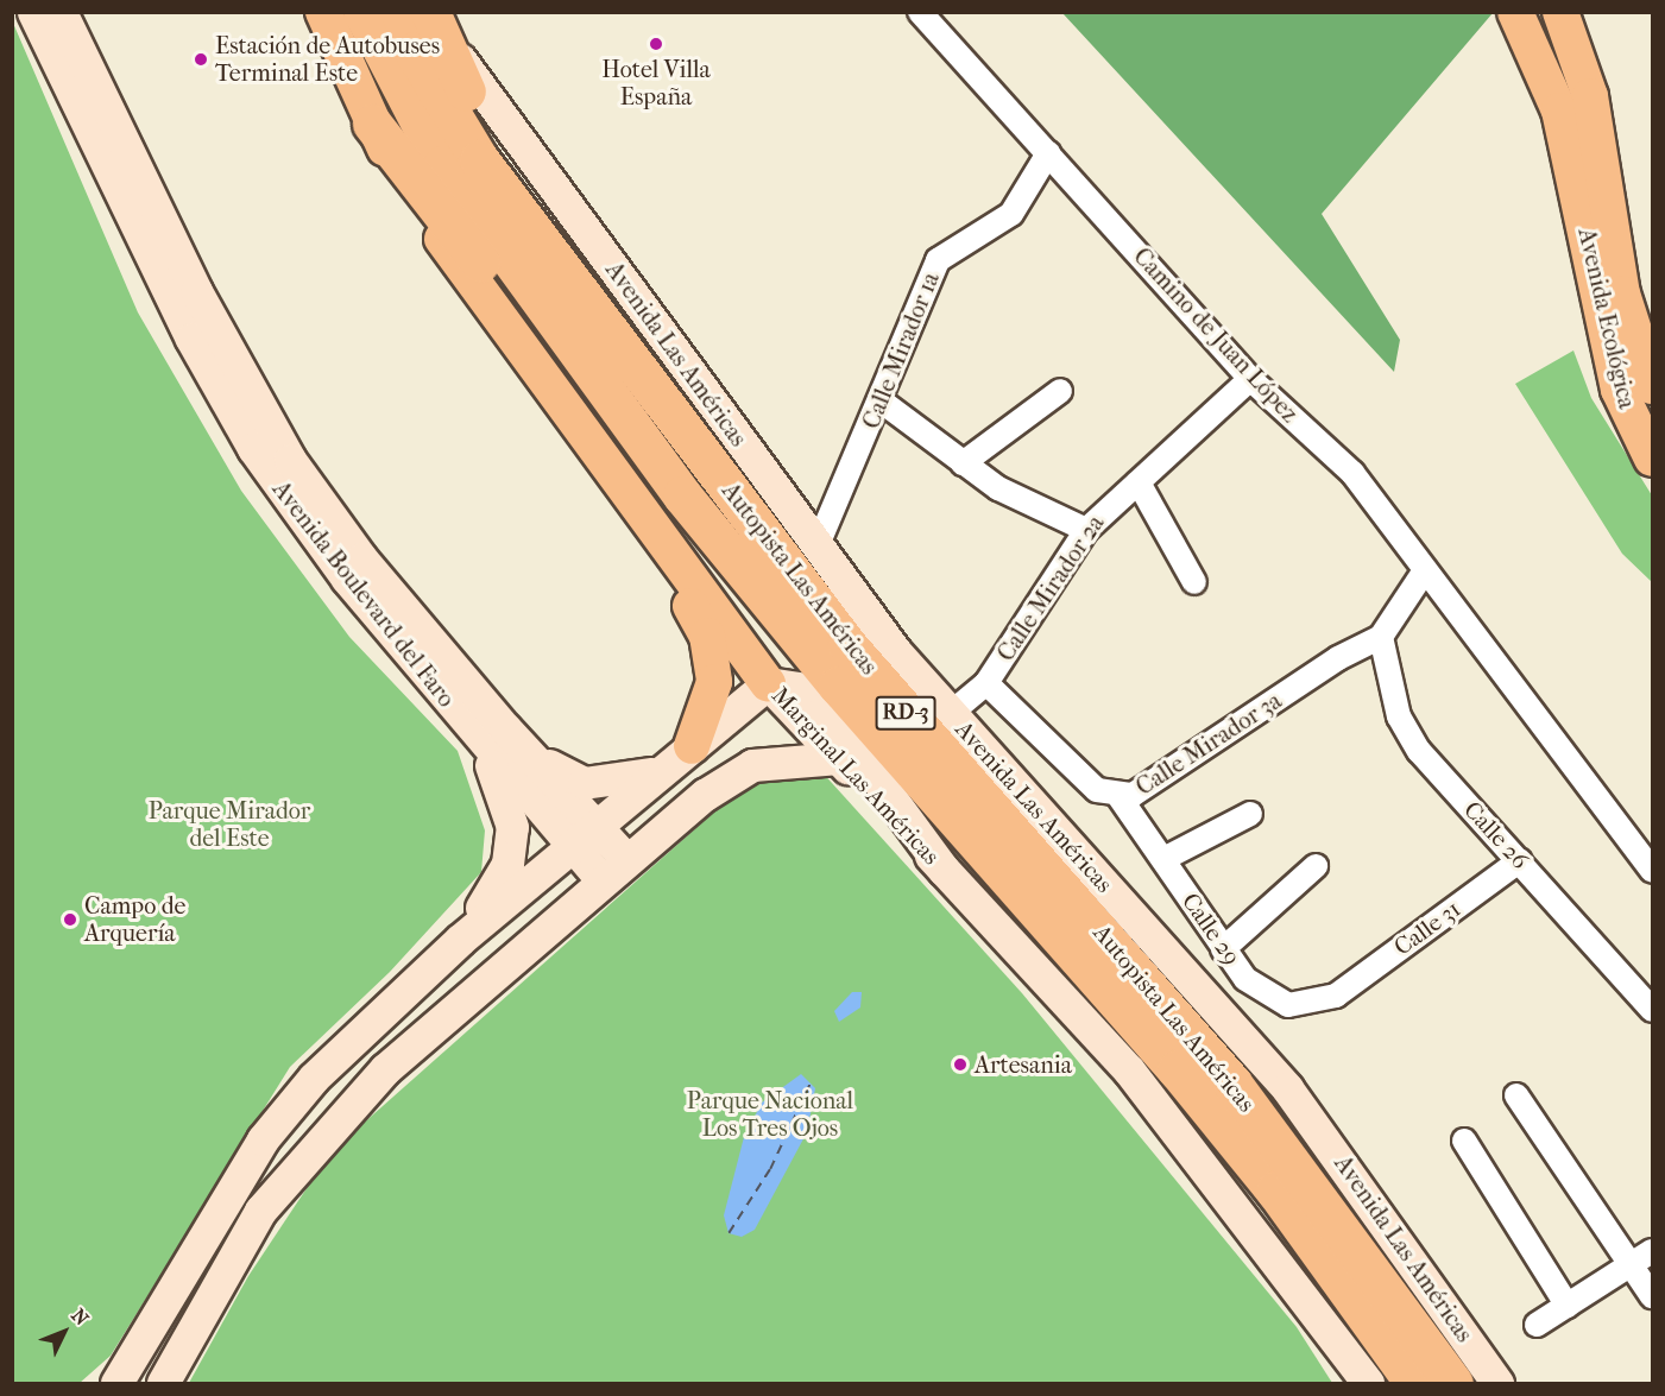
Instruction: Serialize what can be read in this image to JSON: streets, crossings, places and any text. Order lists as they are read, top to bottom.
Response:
{
  "streets": {
    "highway": ["Autopista Las Américas", "RD-3"],
    "main road": ["Avenida Ecológica"],
    "street": [
      "Camino de Juan López",
      "Calle Mirador 1a",
      "Avenida Las Américas",
      "Calle Mirador 2a",
      "Avenida Boulevard del Faro",
      "Calle Mirador 3a",
      "Marginal Las Américas",
      "Calle 26",
      "Calle 31",
      "Calle 29"
    ]
  },
  "crossings": [
    ["Camino de Juan López", "Calle Mirador 1a"],
    ["Camino de Juan López", "Calle Mirador 2a"],
    ["Camino de Juan López", "Calle Mirador 3a"],
    ["Calle Mirador 1a", "Avenida Las Américas"],
    ["Avenida Las Américas", "Calle Mirador 2a"],
    ["Calle Mirador 2a", "Calle Mirador 3a"],
    ["Calle Mirador 3a", "Calle 26"],
    ["Calle Mirador 3a", "Calle 29"],
    ["Calle 26", "Calle 31"],
    ["Calle 31", "Calle 29"]
  ],
  "parks": ["Parque Mirador del Este", "Parque Nacional Los Tres Ojos"],
  "places": [
    "Hotel Villa España",
    "Estación de Autobuses Terminal Este",
    "Campo de Arquería",
    "Artesania"
  ],
  "north": "top right"
}
